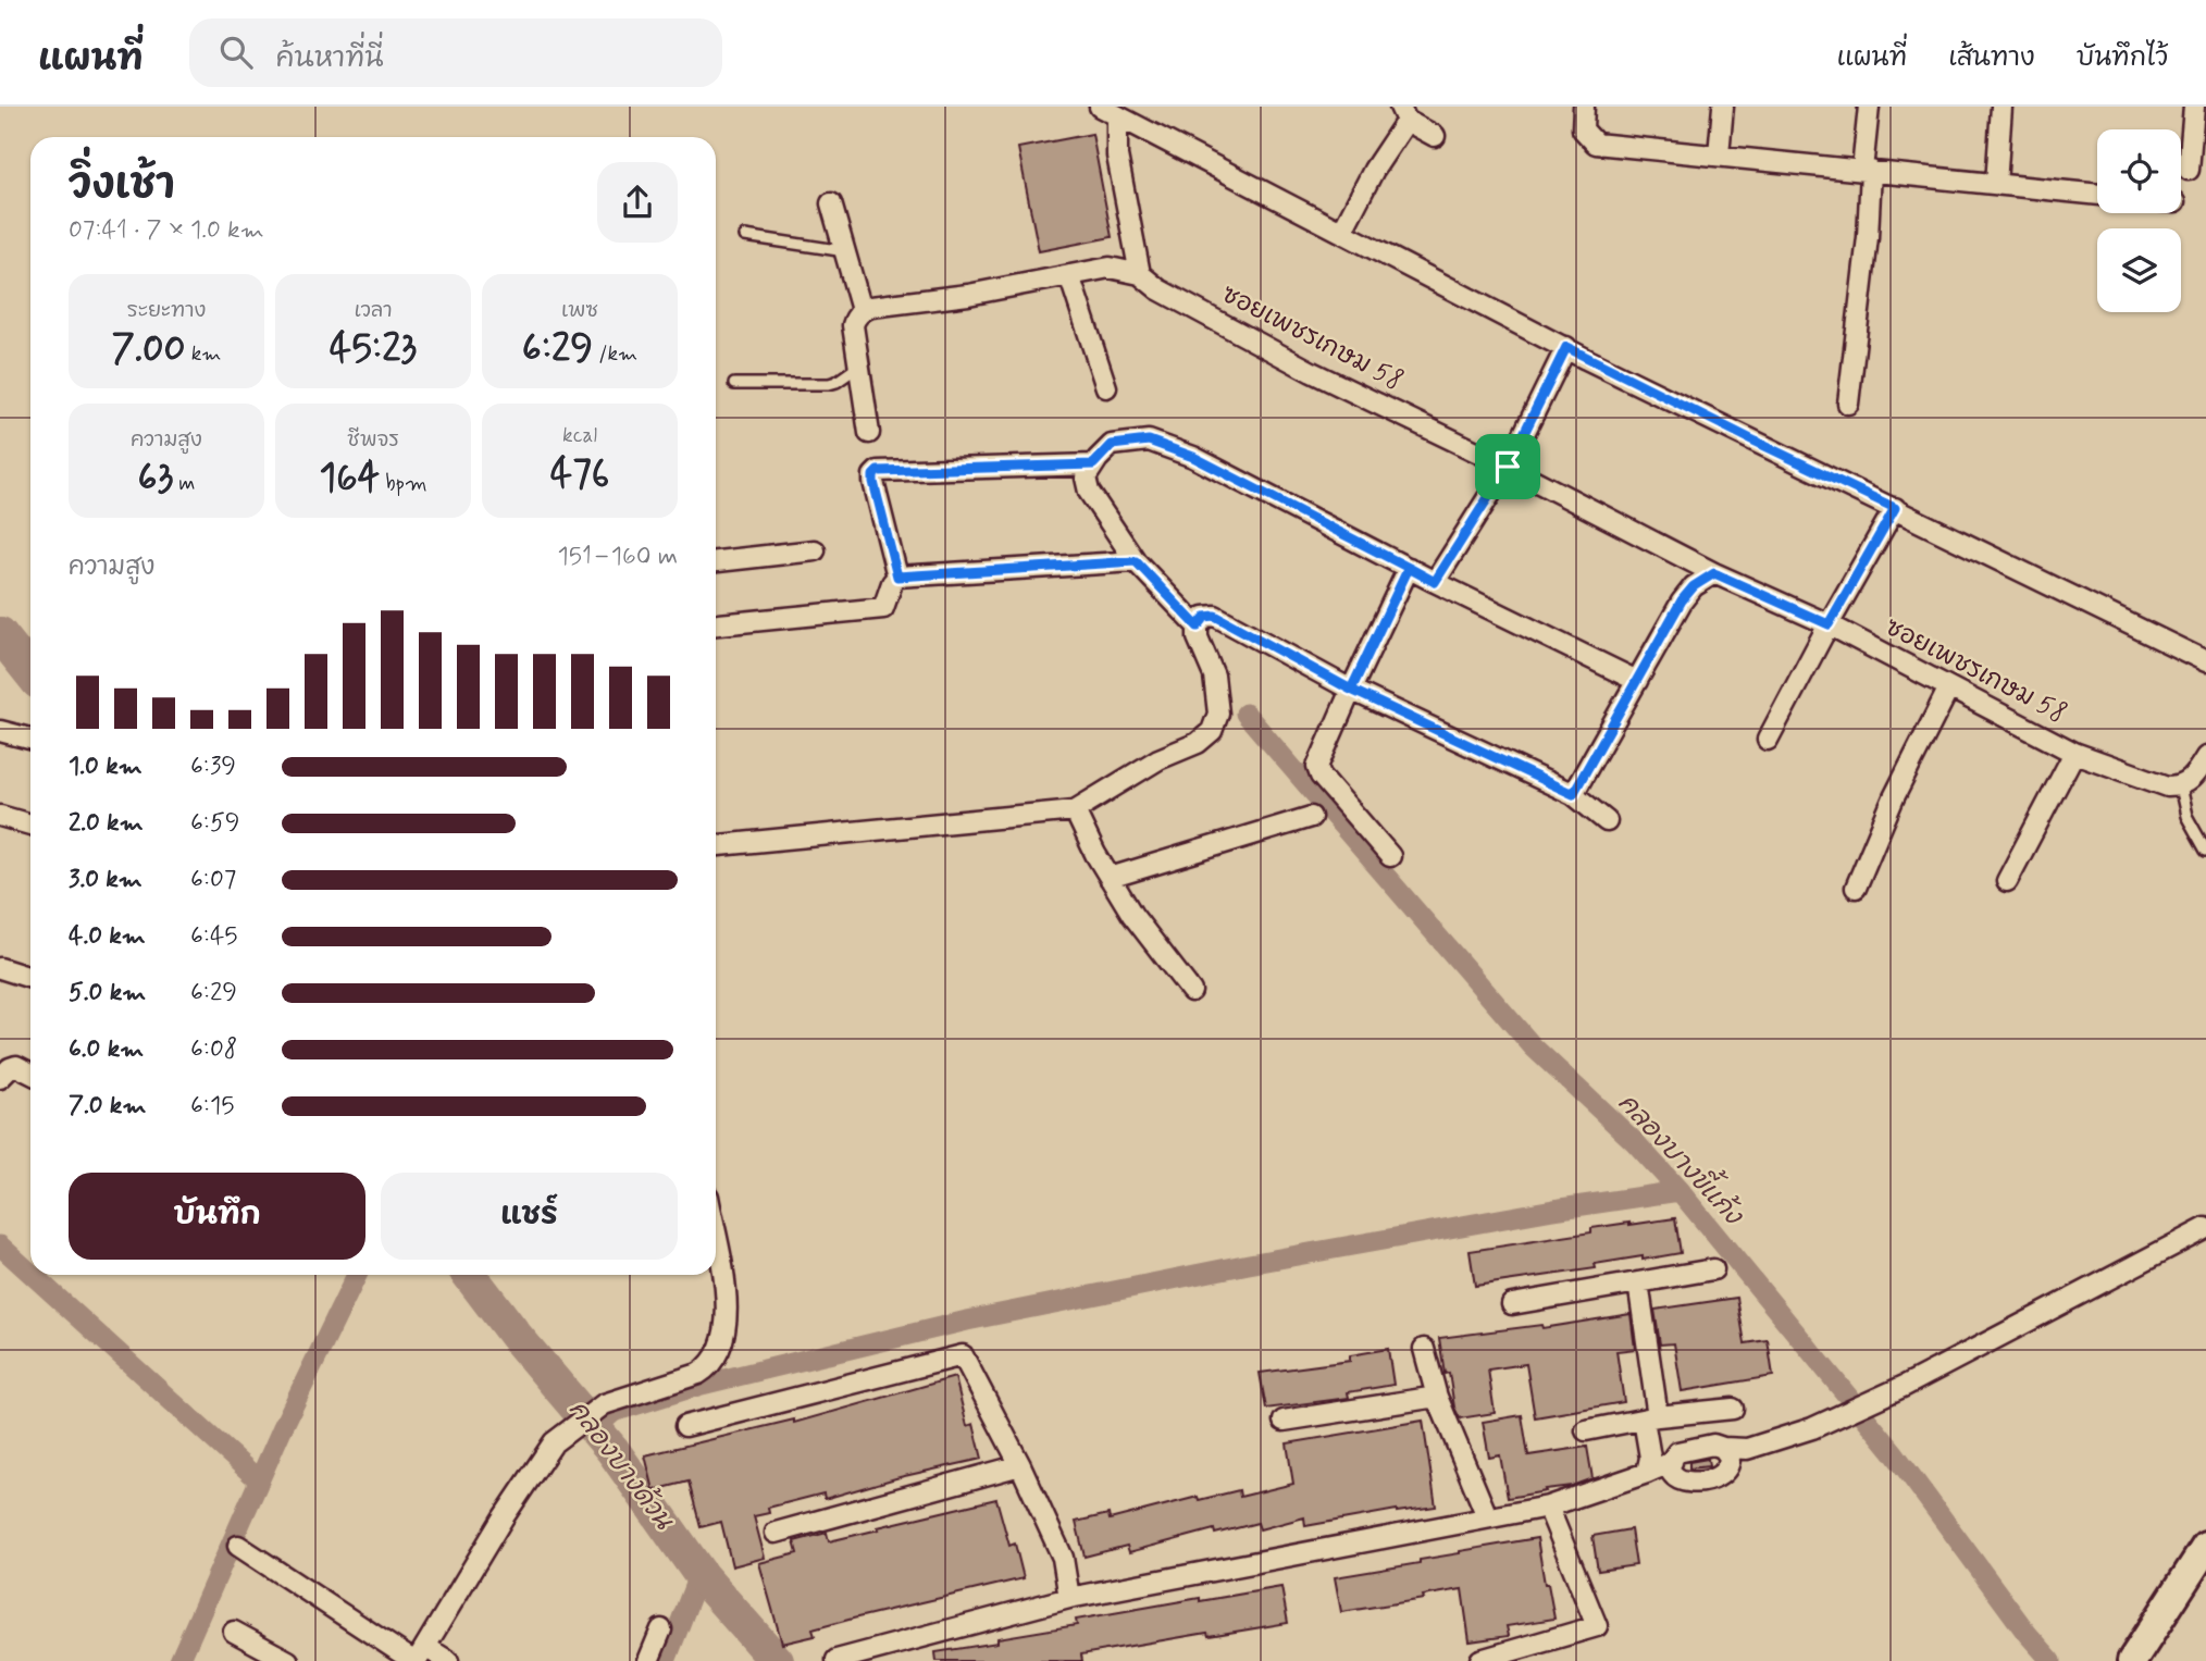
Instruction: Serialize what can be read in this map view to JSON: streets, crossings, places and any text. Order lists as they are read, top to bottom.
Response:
{
  "streets": {
    "street": ["ซอยเพชรเกษม 58"]
  },
  "water": ["คลองบางขี้แก้ง", "คลองบางด้วน"],
  "page": {
    "header": "แผนที่",
    "search": "ค้นหาที่นี่",
    "nav": ["แผนที่", "เส้นทาง", "บันทึกไว้"],
    "heading": ["วิ่งเช้า", "07:41 · 7 × 1.0 km"],
    "stats": [
      ["ระยะทาง", "7.00 km"],
      ["เวลา", "45:23"],
      ["เพซ", "6:29 /km"],
      ["ความสูง", "63 m"],
      ["ชีพจร", "164 bpm"],
      ["kcal", "476"]
    ],
    "chart": ["ความสูง", "151–160 m"],
    "list": [
      {
        "name": "1.0 km",
        "note": "6:39"
      },
      {
        "name": "2.0 km",
        "note": "6:59"
      },
      {
        "name": "3.0 km",
        "note": "6:07"
      },
      {
        "name": "4.0 km",
        "note": "6:45"
      },
      {
        "name": "5.0 km",
        "note": "6:29"
      },
      {
        "name": "6.0 km",
        "note": "6:08"
      },
      {
        "name": "7.0 km",
        "note": "6:15"
      }
    ],
    "buttons": ["บันทึก", "แชร์"]
  }
}
